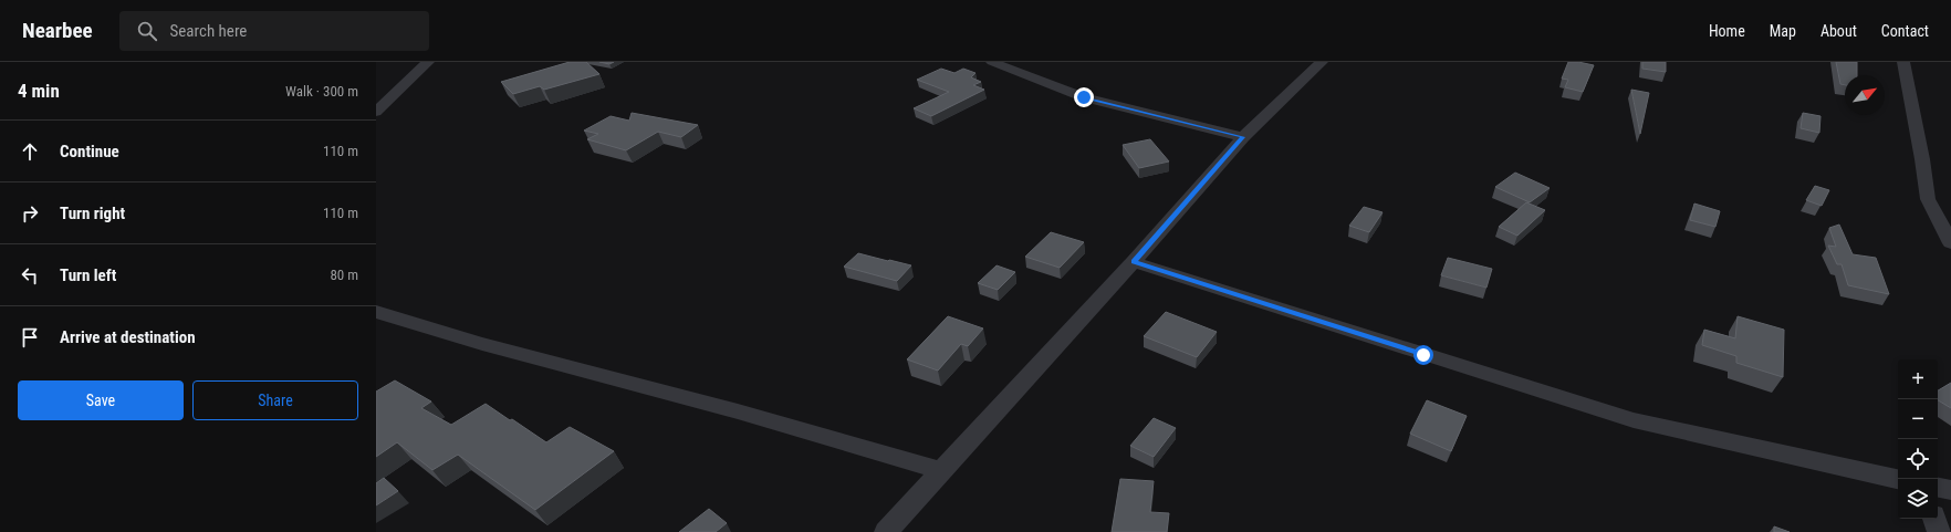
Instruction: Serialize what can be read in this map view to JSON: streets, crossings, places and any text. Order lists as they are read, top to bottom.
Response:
{
  "north": "top right",
  "page": {
    "header": "Nearbee",
    "search": "Search here",
    "nav": [
      "Home",
      "Map",
      "About",
      "Contact"
    ],
    "heading": ["4 min", "Walk · 300 m"],
    "list": [
      ["Continue", "110 m"],
      ["Turn right", "110 m"],
      ["Turn left", "80 m"],
      "Arrive at destination"
    ],
    "map_buttons": ["+", "−"],
    "buttons": ["Save", "Share"]
  }
}
